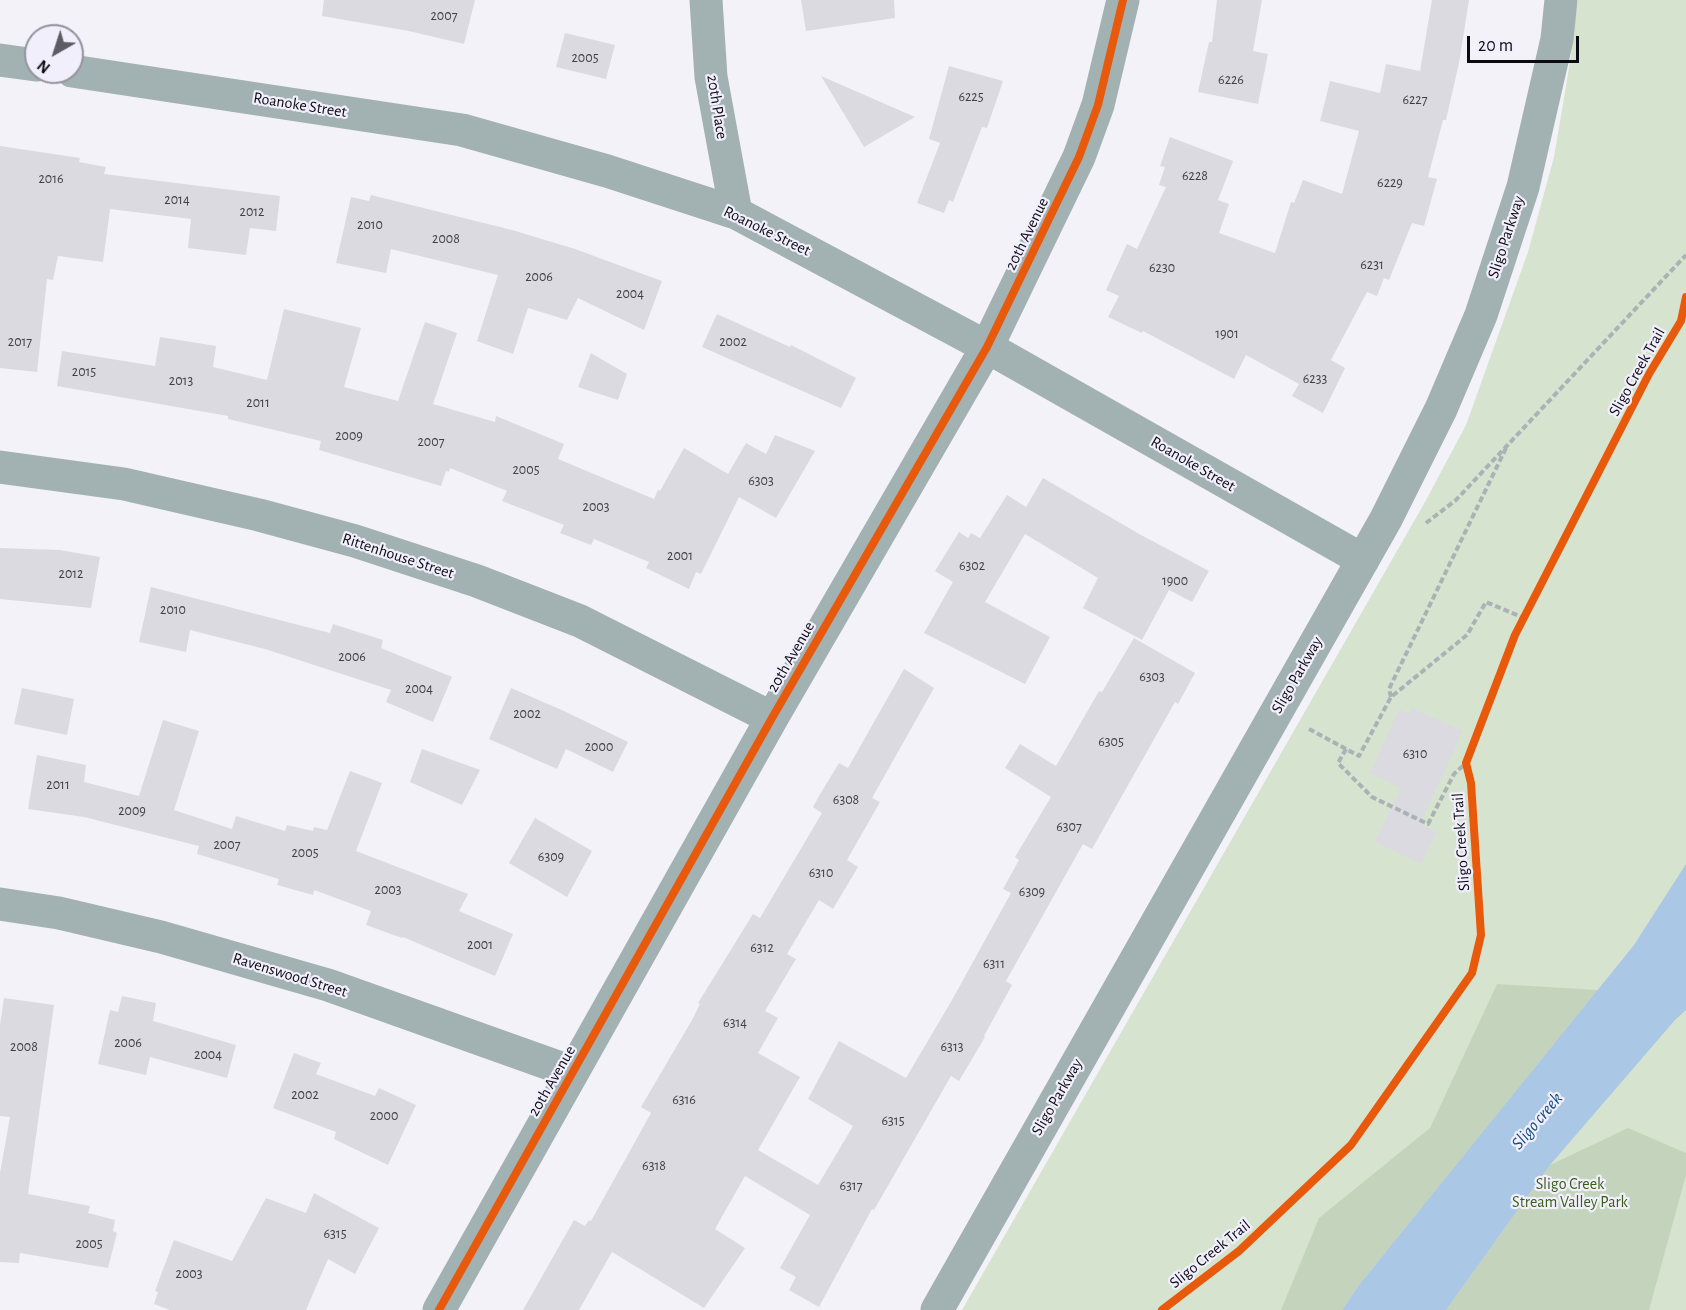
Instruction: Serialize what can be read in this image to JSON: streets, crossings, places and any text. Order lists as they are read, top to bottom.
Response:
{
  "streets": {
    "street": [
      "Roanoke Street",
      "20th Place",
      "20th Avenue",
      "Sligo Parkway",
      "Rittenhouse Street",
      "Ravenswood Street"
    ],
    "cycle path": ["Sligo Creek Trail"]
  },
  "crossings": [
    ["Roanoke Street", "20th Place"],
    ["Roanoke Street", "20th Avenue"],
    ["Roanoke Street", "Sligo Parkway"],
    ["20th Avenue", "Rittenhouse Street"],
    ["20th Avenue", "Ravenswood Street"]
  ],
  "water": ["Sligo creek"],
  "parks": ["Sligo Creek Stream Valley Park"],
  "house_numbers": [
    "2007",
    "2005",
    "6226",
    "6225",
    "6227",
    "6228",
    "2016",
    "6229",
    "2014",
    "2012",
    "2010",
    "2008",
    "6231",
    "6230",
    "2006",
    "2004",
    "1901",
    "2017",
    "2002",
    "2015",
    "6233",
    "2013",
    "2011",
    "2009",
    "2007",
    "2005",
    "6303",
    "2003",
    "2001",
    "6302",
    "2012",
    "1900",
    "2010",
    "2006",
    "6303",
    "2004",
    "2002",
    "6305",
    "2000",
    "6310",
    "2011",
    "6308",
    "2009",
    "6307",
    "2007",
    "2005",
    "6309",
    "6310",
    "2003",
    "6309",
    "2001",
    "6312",
    "6311",
    "6314",
    "2006",
    "2008",
    "6313",
    "2004",
    "2002",
    "6316",
    "2000",
    "6315",
    "6318",
    "6317",
    "6315",
    "2005",
    "2003"
  ],
  "scale_bar": "20 m",
  "north": "bottom left"
}
